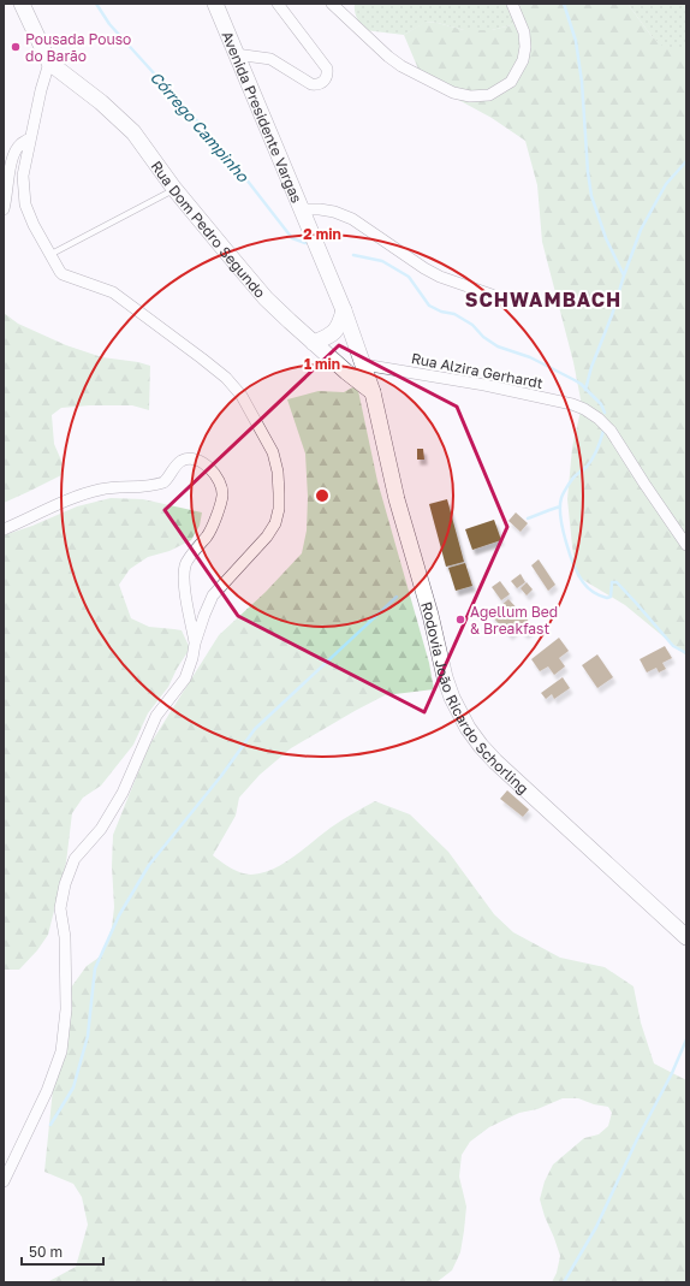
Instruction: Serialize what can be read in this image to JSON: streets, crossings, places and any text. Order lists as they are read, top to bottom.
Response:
{
  "streets": {
    "main road": ["Avenida Presidente Vargas", "Rua Dom Pedro Segundo", "Rodovia João Ricardo Schorling"],
    "street": ["Rua Alzira Gerhardt"]
  },
  "crossings": [
    ["Avenida Presidente Vargas", "Rua Dom Pedro Segundo"],
    ["Avenida Presidente Vargas", "Rua Alzira Gerhardt"],
    ["Avenida Presidente Vargas", "Rodovia João Ricardo Schorling"],
    ["Rua Dom Pedro Segundo", "Rodovia João Ricardo Schorling"]
  ],
  "districts": ["SCHWAMBACH"],
  "water": ["Córrego Campinho"],
  "places": ["Pousada Pouso do Barão", "Agellum Bed & Breakfast"],
  "scale_bar": "50 m",
  "rings": ["2 min", "1 min"]
}
